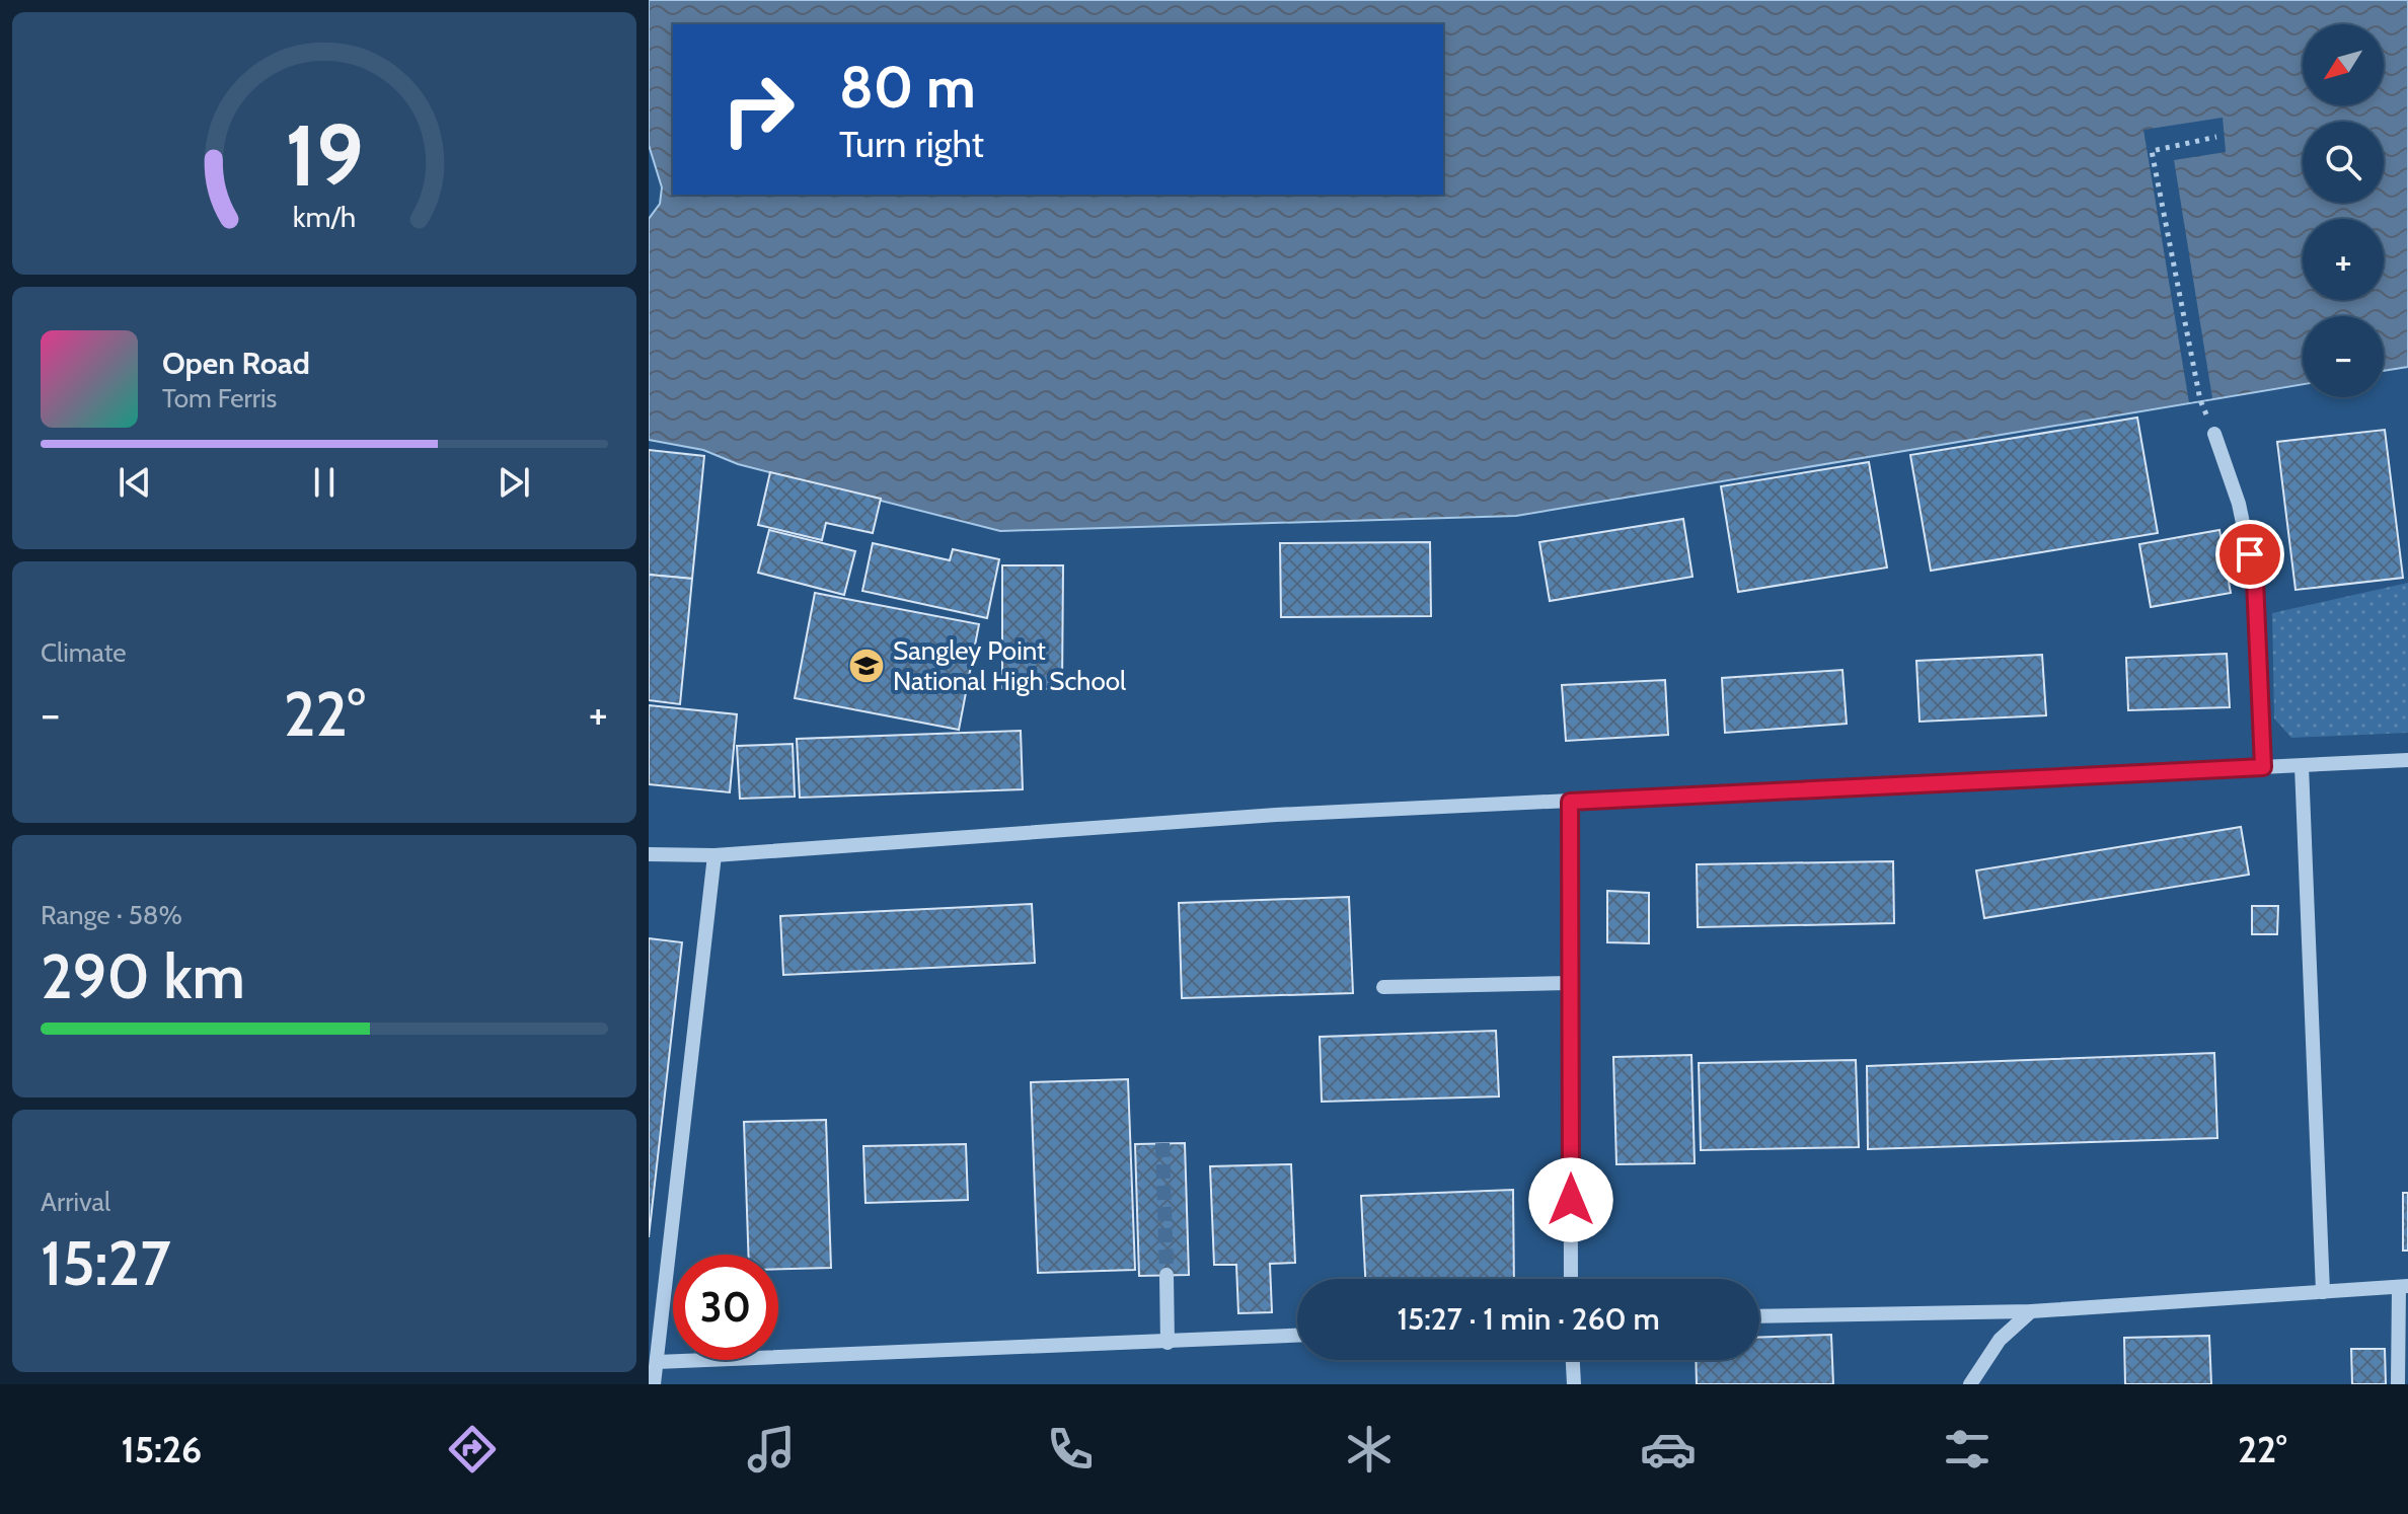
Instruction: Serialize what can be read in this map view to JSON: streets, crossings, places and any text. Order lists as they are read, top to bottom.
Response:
{
  "places": {
    "school or university": ["Sangley Point National High School"]
  },
  "north": "bottom left",
  "page": {
    "map_buttons": ["+", "−"],
    "turn": ["80 m", "Turn right"],
    "song": ["Open Road", "Tom Ferris"],
    "tile": [
      "Climate",
      ["Range · 58%", "290 km"],
      ["Arrival", "15:27"]
    ],
    "heat": ["−", "22°", "+"],
    "limit": "30",
    "trip": "15:27 · 1 min · 260 m",
    "tabs": ["15:26", "22°"],
    "gauge": ["19", "km/h"]
  }
}
